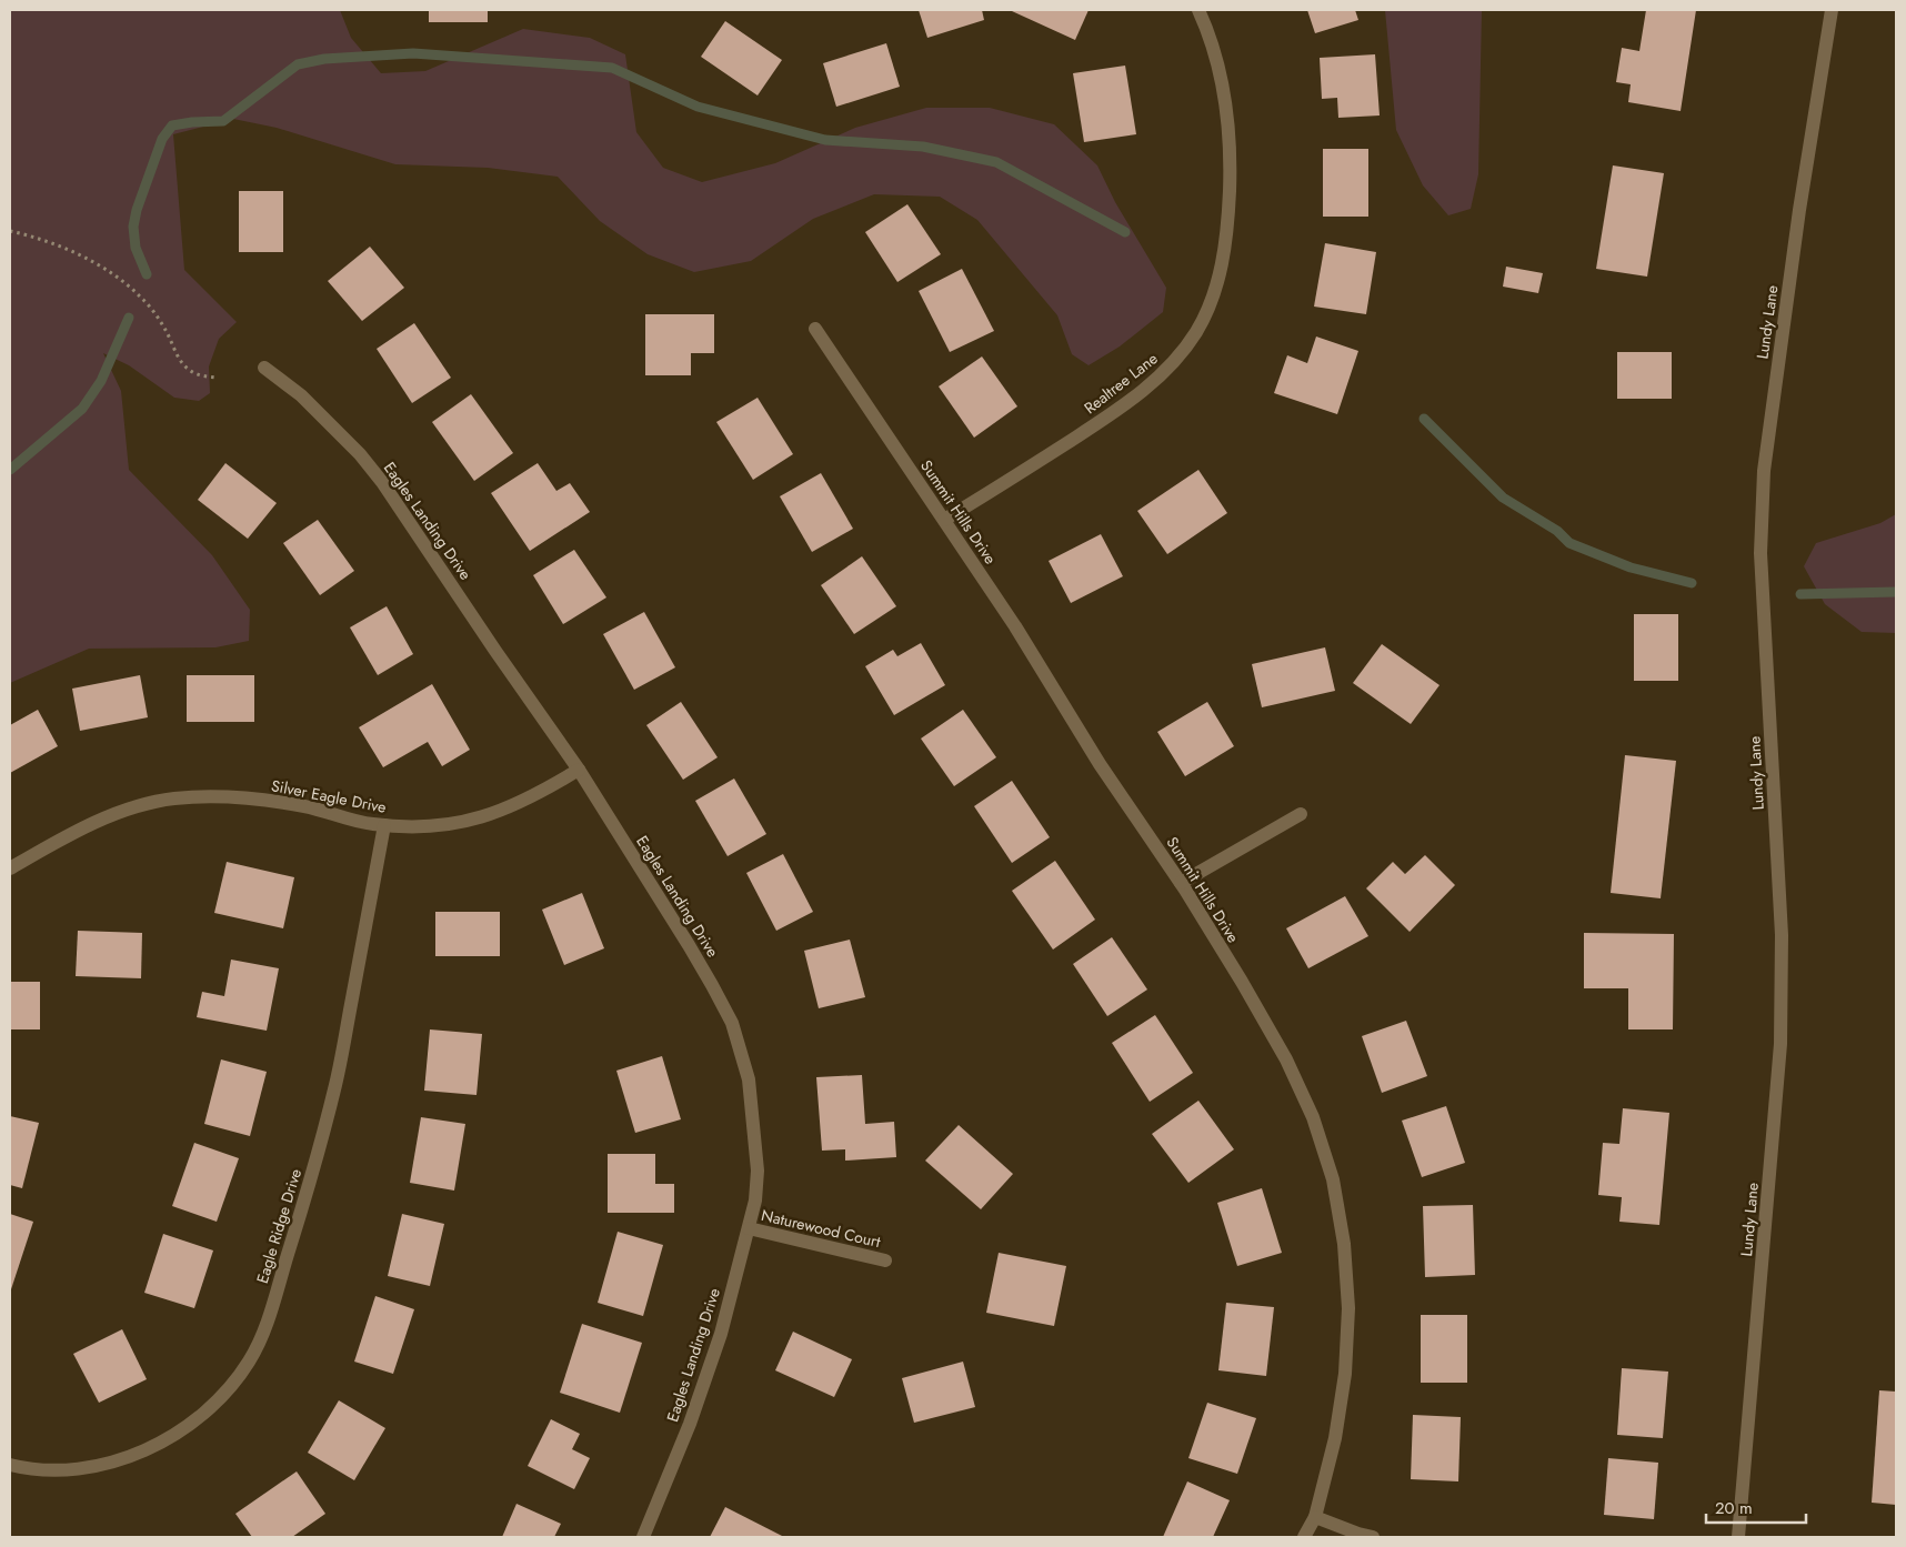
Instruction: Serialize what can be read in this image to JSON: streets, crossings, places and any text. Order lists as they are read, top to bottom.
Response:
{
  "streets": {
    "street": [
      "Lundy Lane",
      "Realtree Lane",
      "Summit Hills Drive",
      "Eagles Landing Drive",
      "Silver Eagle Drive",
      "Eagle Ridge Drive",
      "Naturewood Court"
    ]
  },
  "crossings": [
    ["Realtree Lane", "Summit Hills Drive"],
    ["Eagles Landing Drive", "Silver Eagle Drive"],
    ["Eagles Landing Drive", "Naturewood Court"],
    ["Silver Eagle Drive", "Eagle Ridge Drive"]
  ],
  "scale_bar": "20 m"
}
